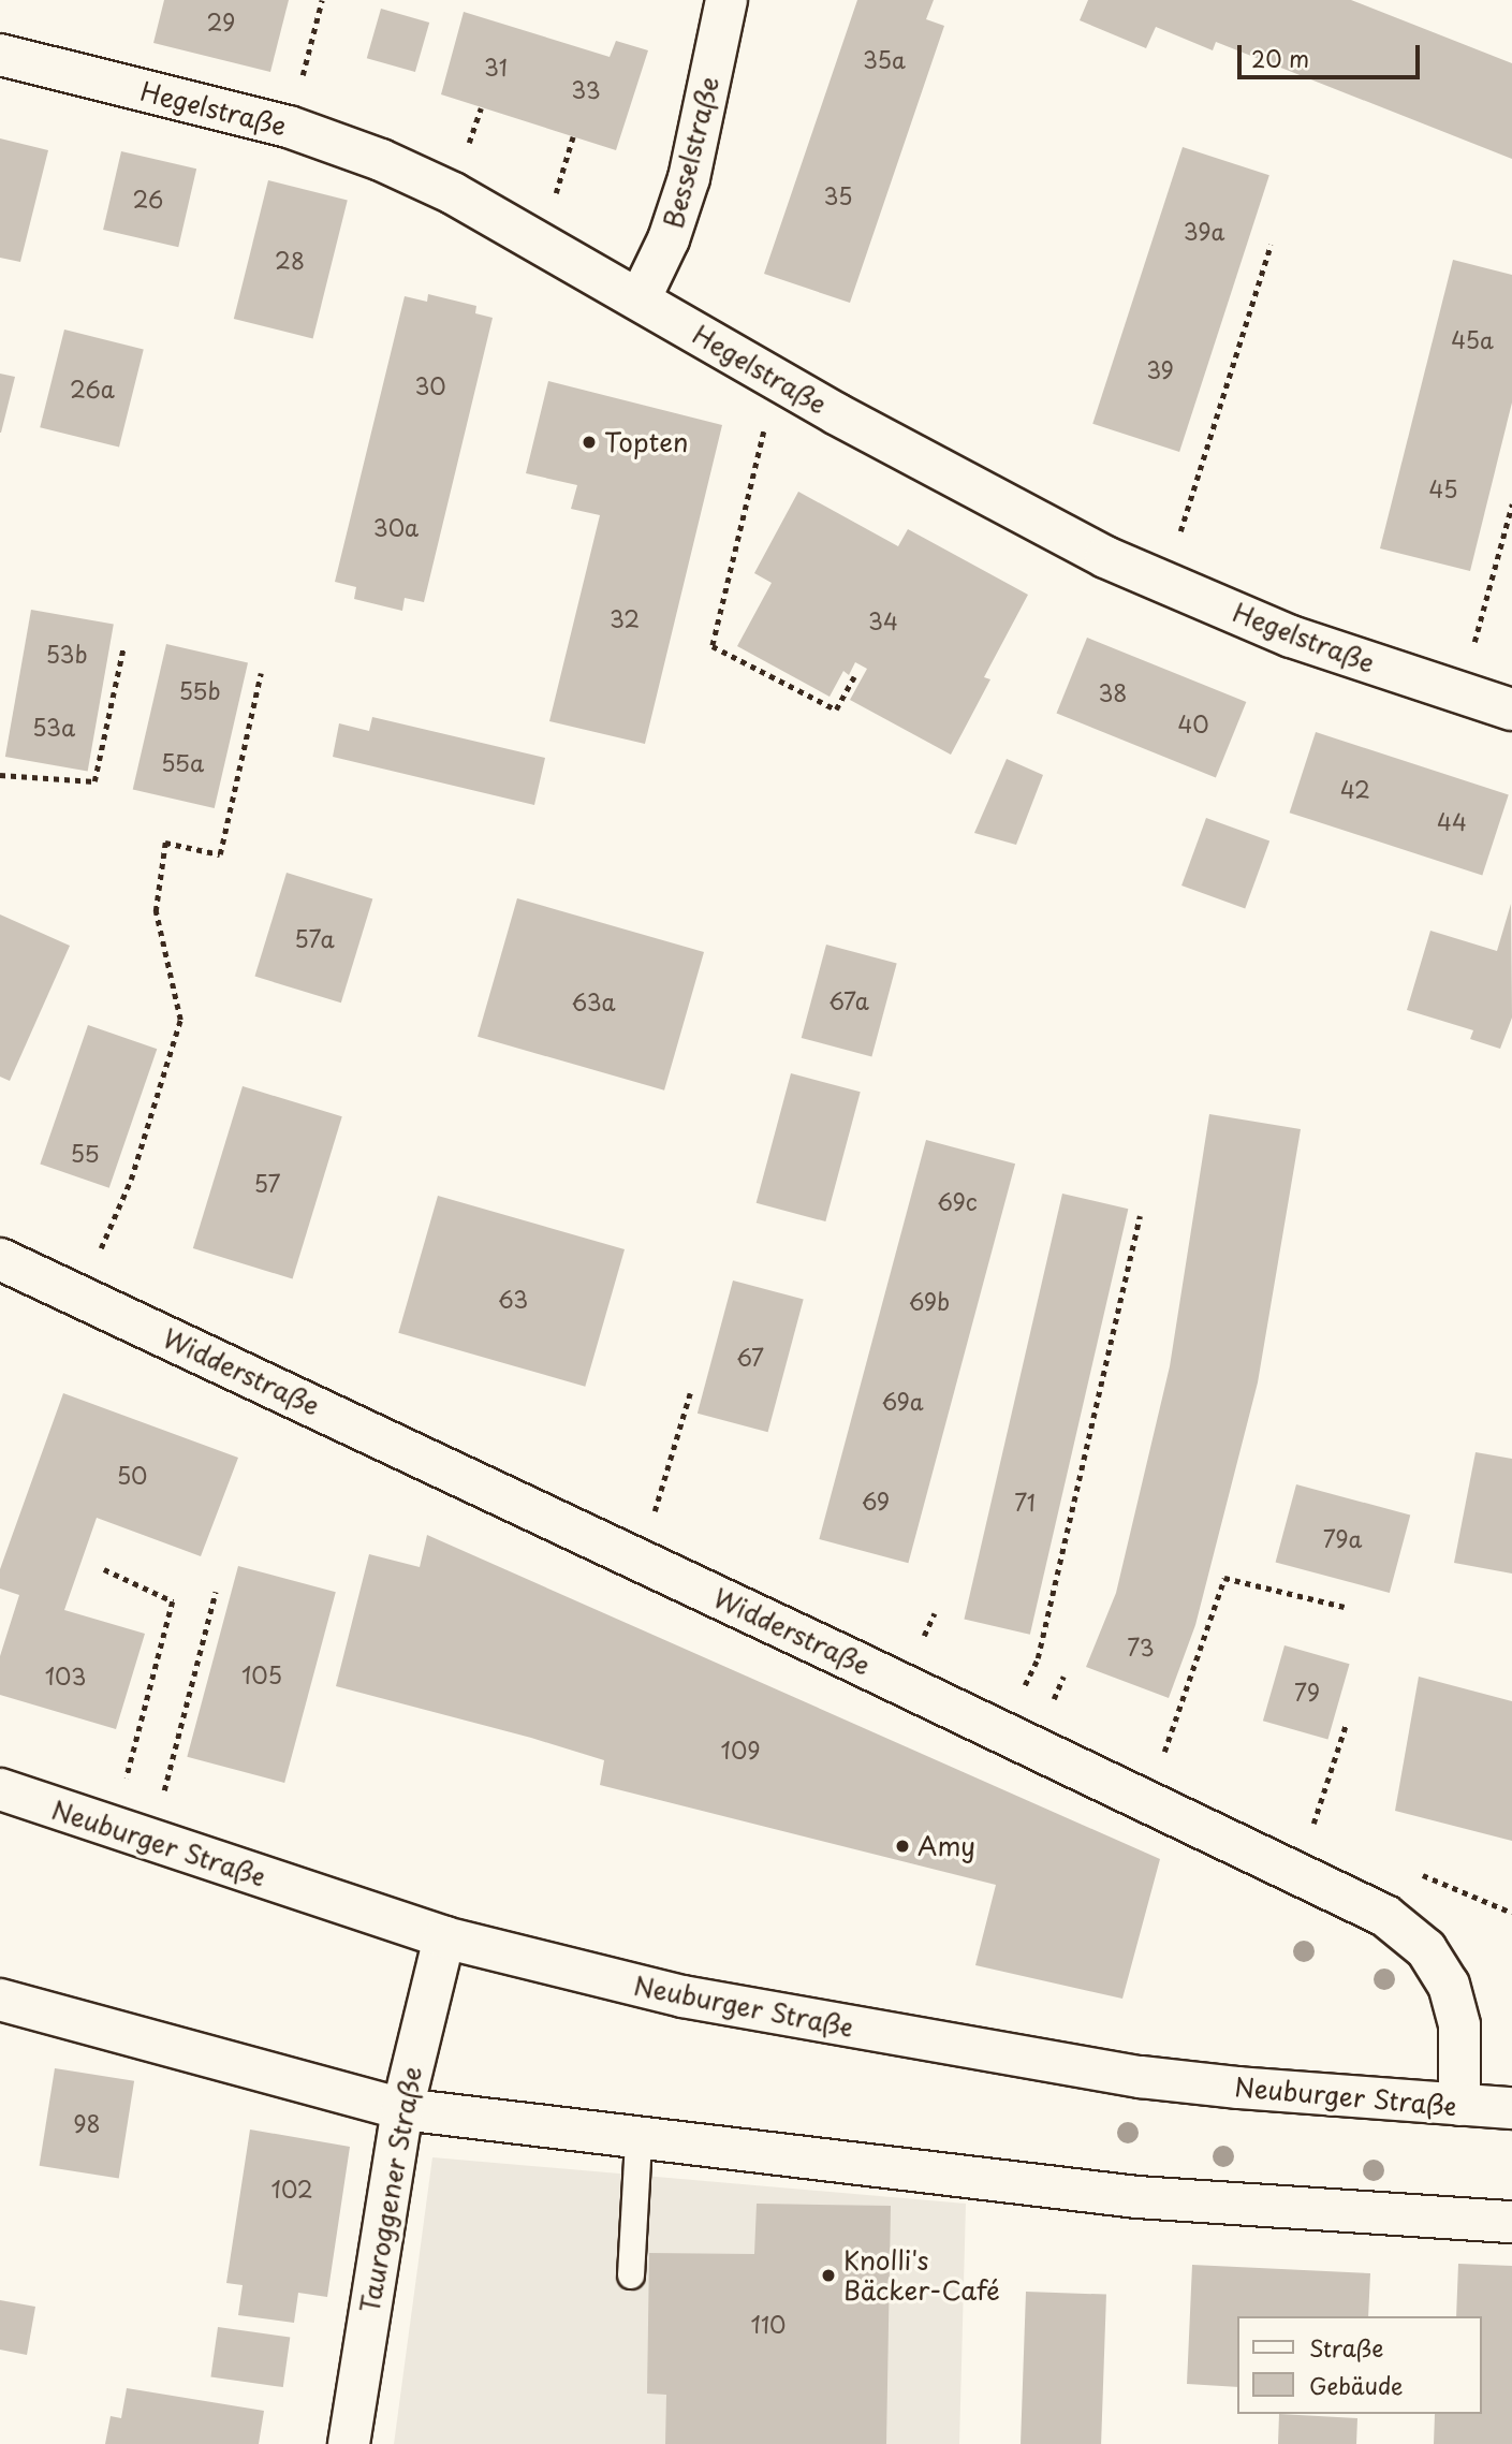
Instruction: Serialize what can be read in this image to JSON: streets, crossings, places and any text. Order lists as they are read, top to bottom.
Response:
{
  "streets": {
    "street": [
      "Hegelstraße",
      "Besselstraße",
      "Widderstraße",
      "Neuburger Straße",
      "Tauroggener Straße"
    ]
  },
  "crossings": [
    ["Hegelstraße", "Besselstraße"],
    ["Widderstraße", "Neuburger Straße"],
    ["Neuburger Straße", "Tauroggener Straße"]
  ],
  "places": ["Topten", "Amy", "Knolli's Bäcker-Café"],
  "house_numbers": [
    "29",
    "35a",
    "31",
    "33",
    "35",
    "26",
    "39a",
    "28",
    "45a",
    "39",
    "30",
    "26a",
    "45",
    "30a",
    "32",
    "34",
    "53b",
    "55b",
    "38",
    "40",
    "53a",
    "55a",
    "42",
    "44",
    "57a",
    "67a",
    "63a",
    "55",
    "57",
    "69c",
    "63",
    "69b",
    "67",
    "69a",
    "50",
    "69",
    "71",
    "79a",
    "73",
    "105",
    "103",
    "79",
    "109",
    "98",
    "102",
    "110"
  ],
  "legend": ["Straße", "Gebäude"],
  "scale_bar": "20 m"
}
